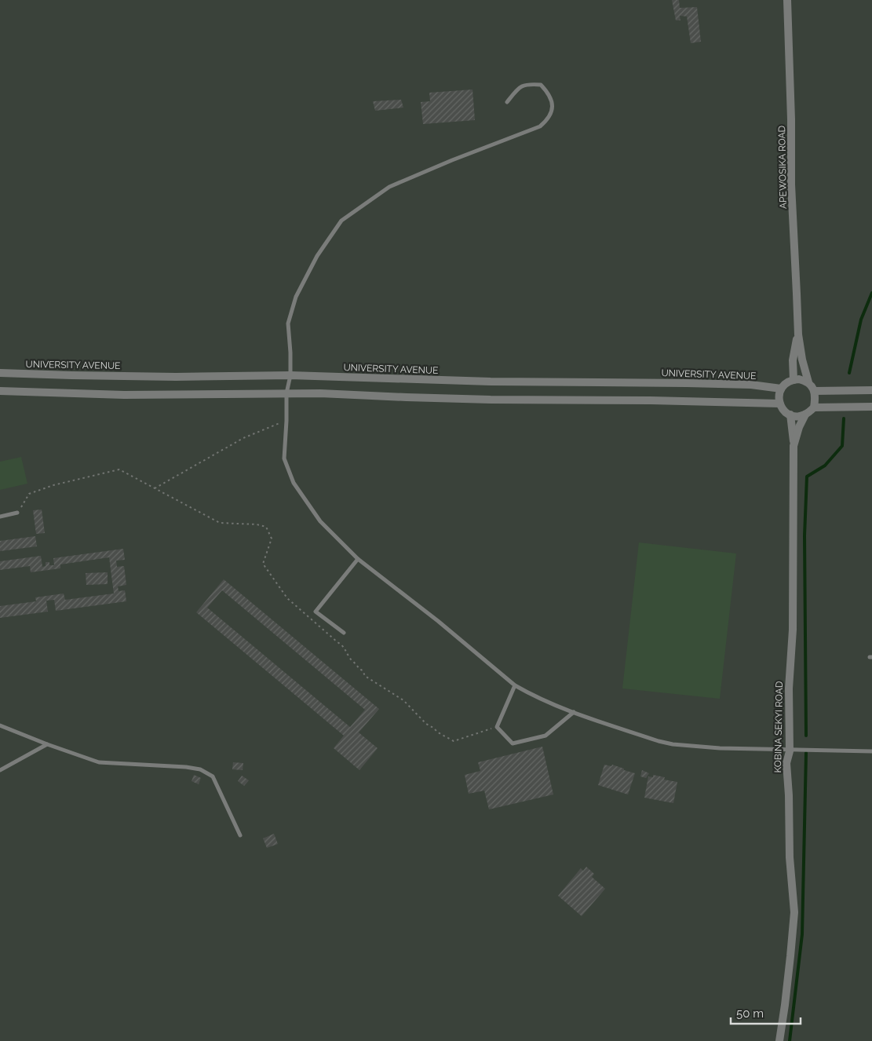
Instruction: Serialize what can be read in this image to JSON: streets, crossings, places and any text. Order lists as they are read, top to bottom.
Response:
{
  "streets": {
    "street": ["APEWOSIKA ROAD", "UNIVERSITY AVENUE", "KOBINA SEKYI ROAD"]
  },
  "crossings": [
    ["UNIVERSITY AVENUE", "KOBINA SEKYI ROAD"]
  ],
  "scale_bar": "50 m"
}
